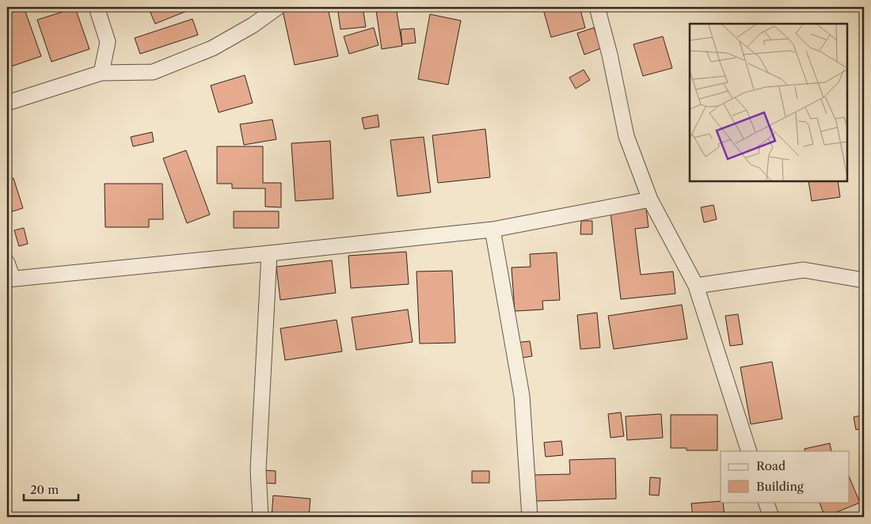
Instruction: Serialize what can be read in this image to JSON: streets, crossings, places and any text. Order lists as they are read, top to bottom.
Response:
{
  "legend": ["Road", "Building"],
  "scale_bar": "20 m"
}
